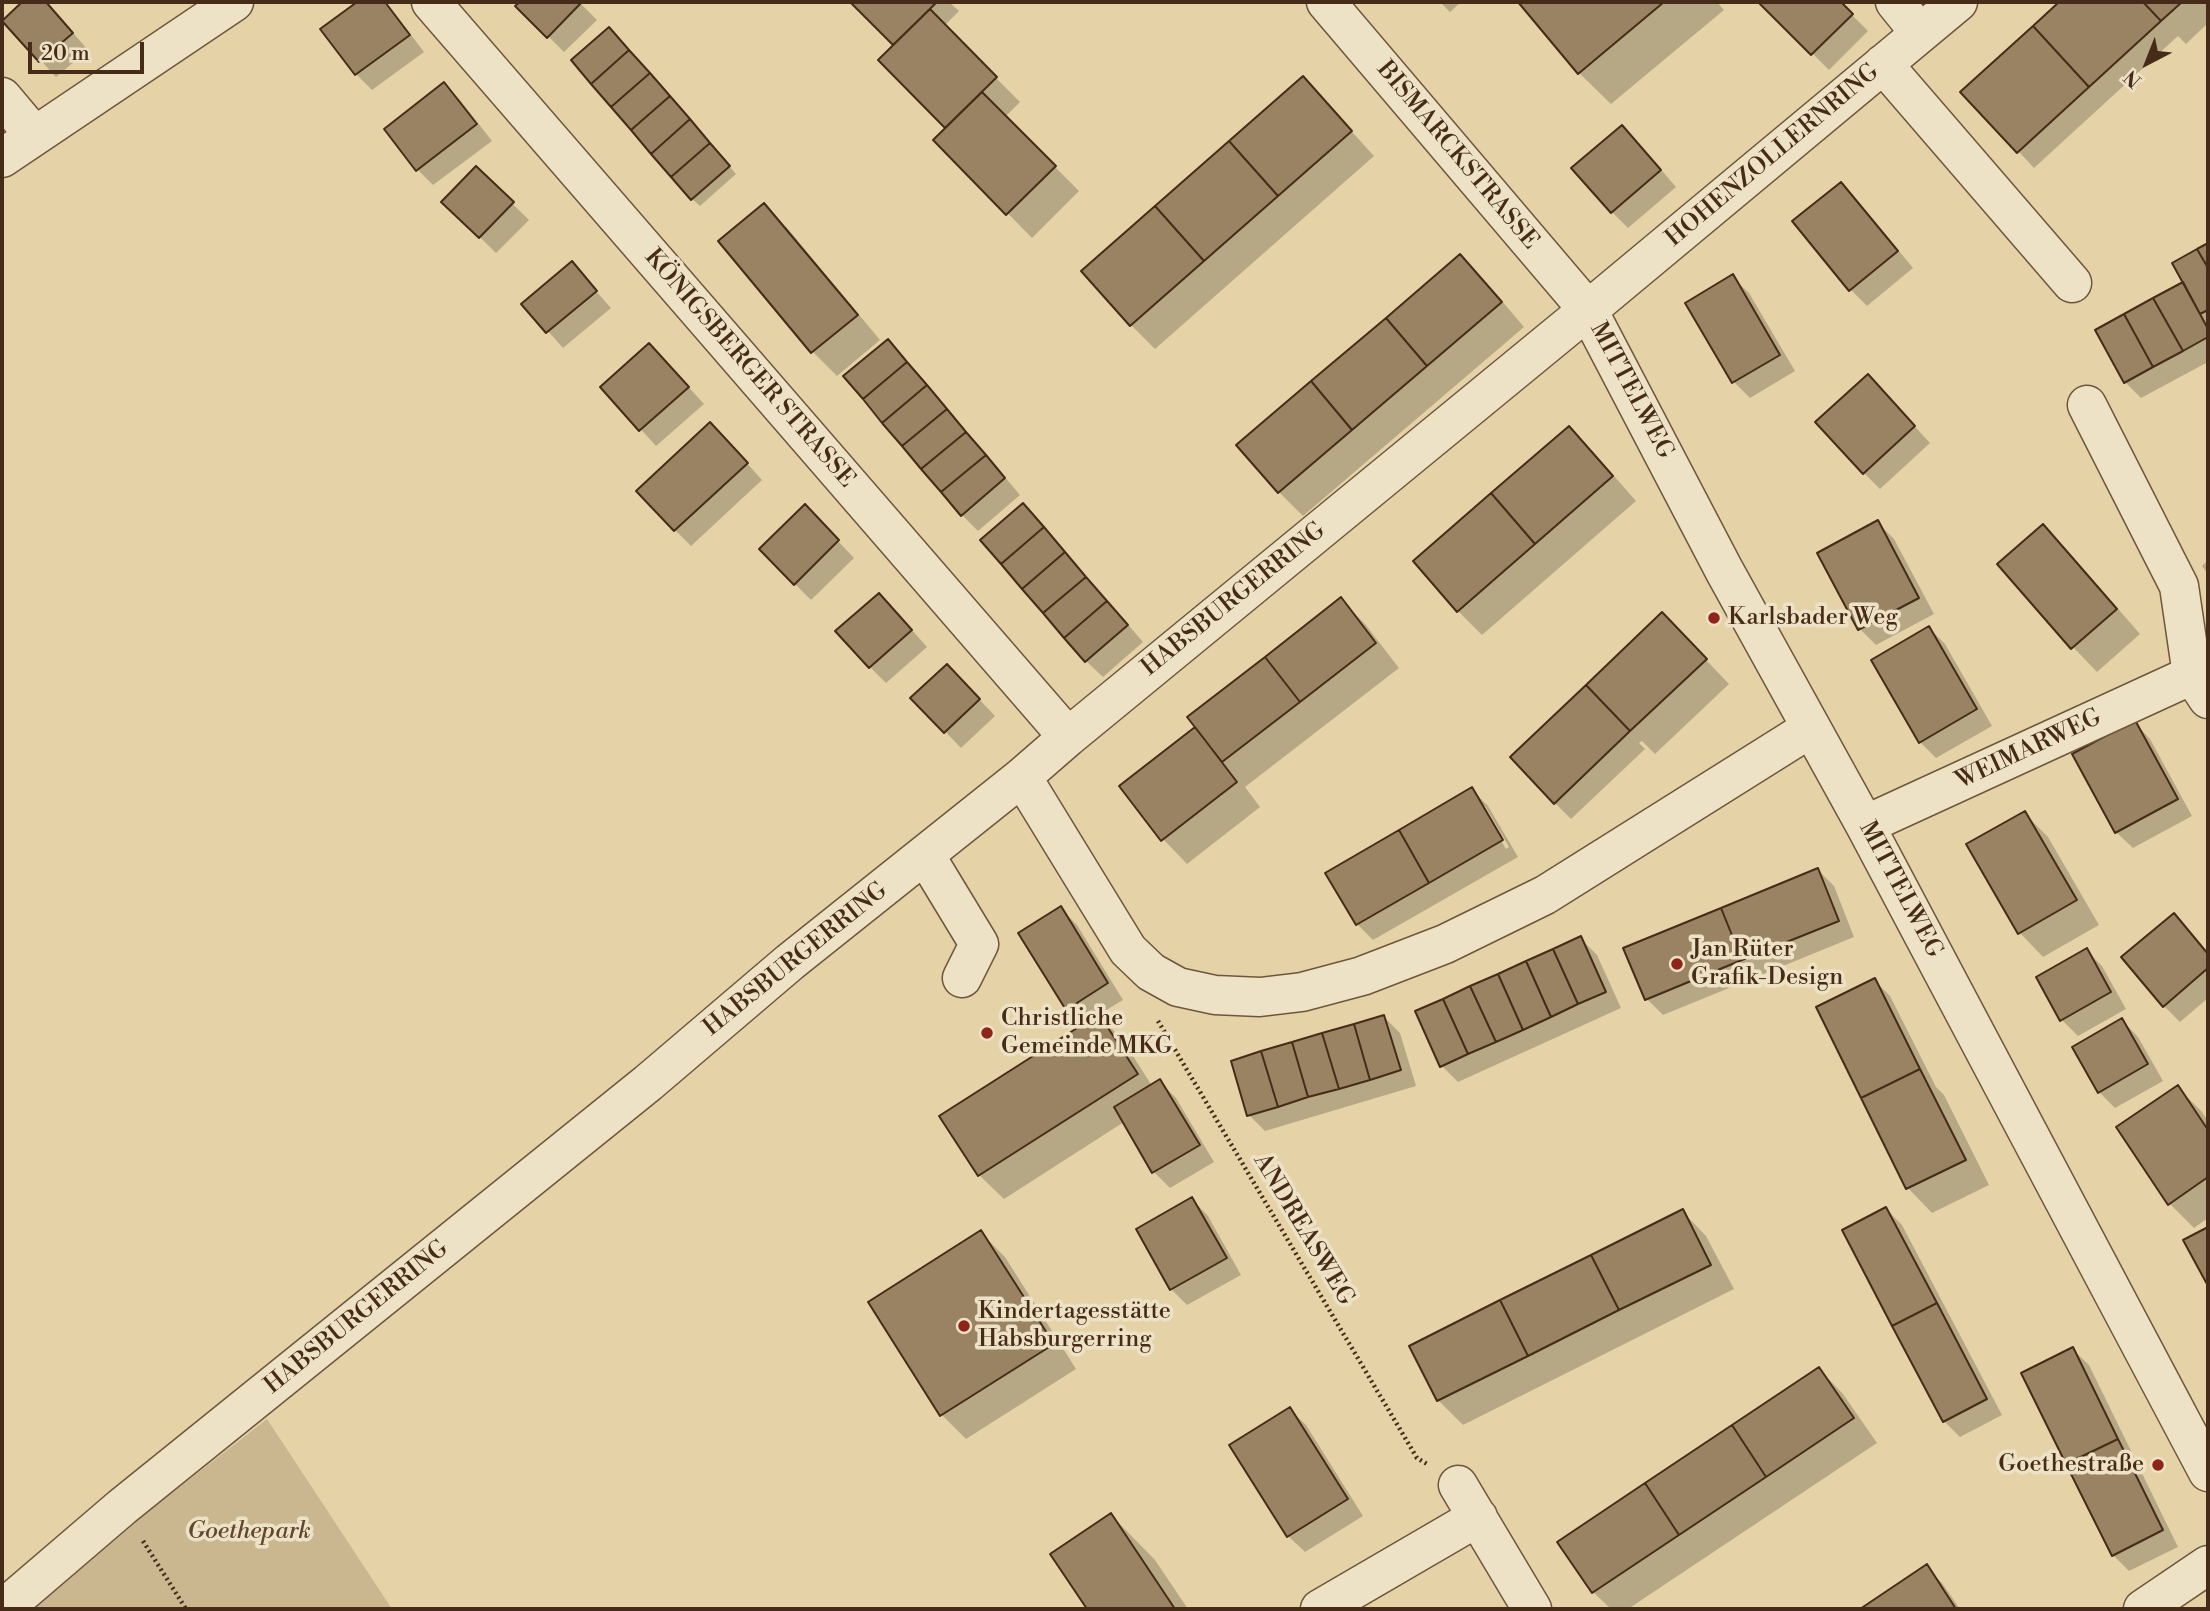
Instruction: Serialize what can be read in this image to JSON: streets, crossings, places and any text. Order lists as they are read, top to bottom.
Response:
{
  "streets": {
    "street": [
      "BISMARCKSTRASSE",
      "HOHENZOLLERNRING",
      "KÖNIGSBERGER STRASSE",
      "MITTELWEG",
      "HABSBURGERRING",
      "WEIMARWEG"
    ],
    "path": ["ANDREASWEG"]
  },
  "crossings": [
    ["BISMARCKSTRASSE", "HOHENZOLLERNRING"],
    ["BISMARCKSTRASSE", "MITTELWEG"],
    ["BISMARCKSTRASSE", "HABSBURGERRING"],
    ["HOHENZOLLERNRING", "MITTELWEG"],
    ["HOHENZOLLERNRING", "HABSBURGERRING"],
    ["KÖNIGSBERGER STRASSE", "HABSBURGERRING"],
    ["MITTELWEG", "HABSBURGERRING"],
    ["MITTELWEG", "WEIMARWEG"]
  ],
  "parks": ["Goethepark"],
  "places": [
    "Karlsbader Weg",
    "Jan Rüter Grafik-Design",
    "Christliche Gemeinde MKG",
    "Kindertagesstätte Habsburgerring",
    "Goethestraße"
  ],
  "scale_bar": "20 m",
  "north": "bottom left"
}
